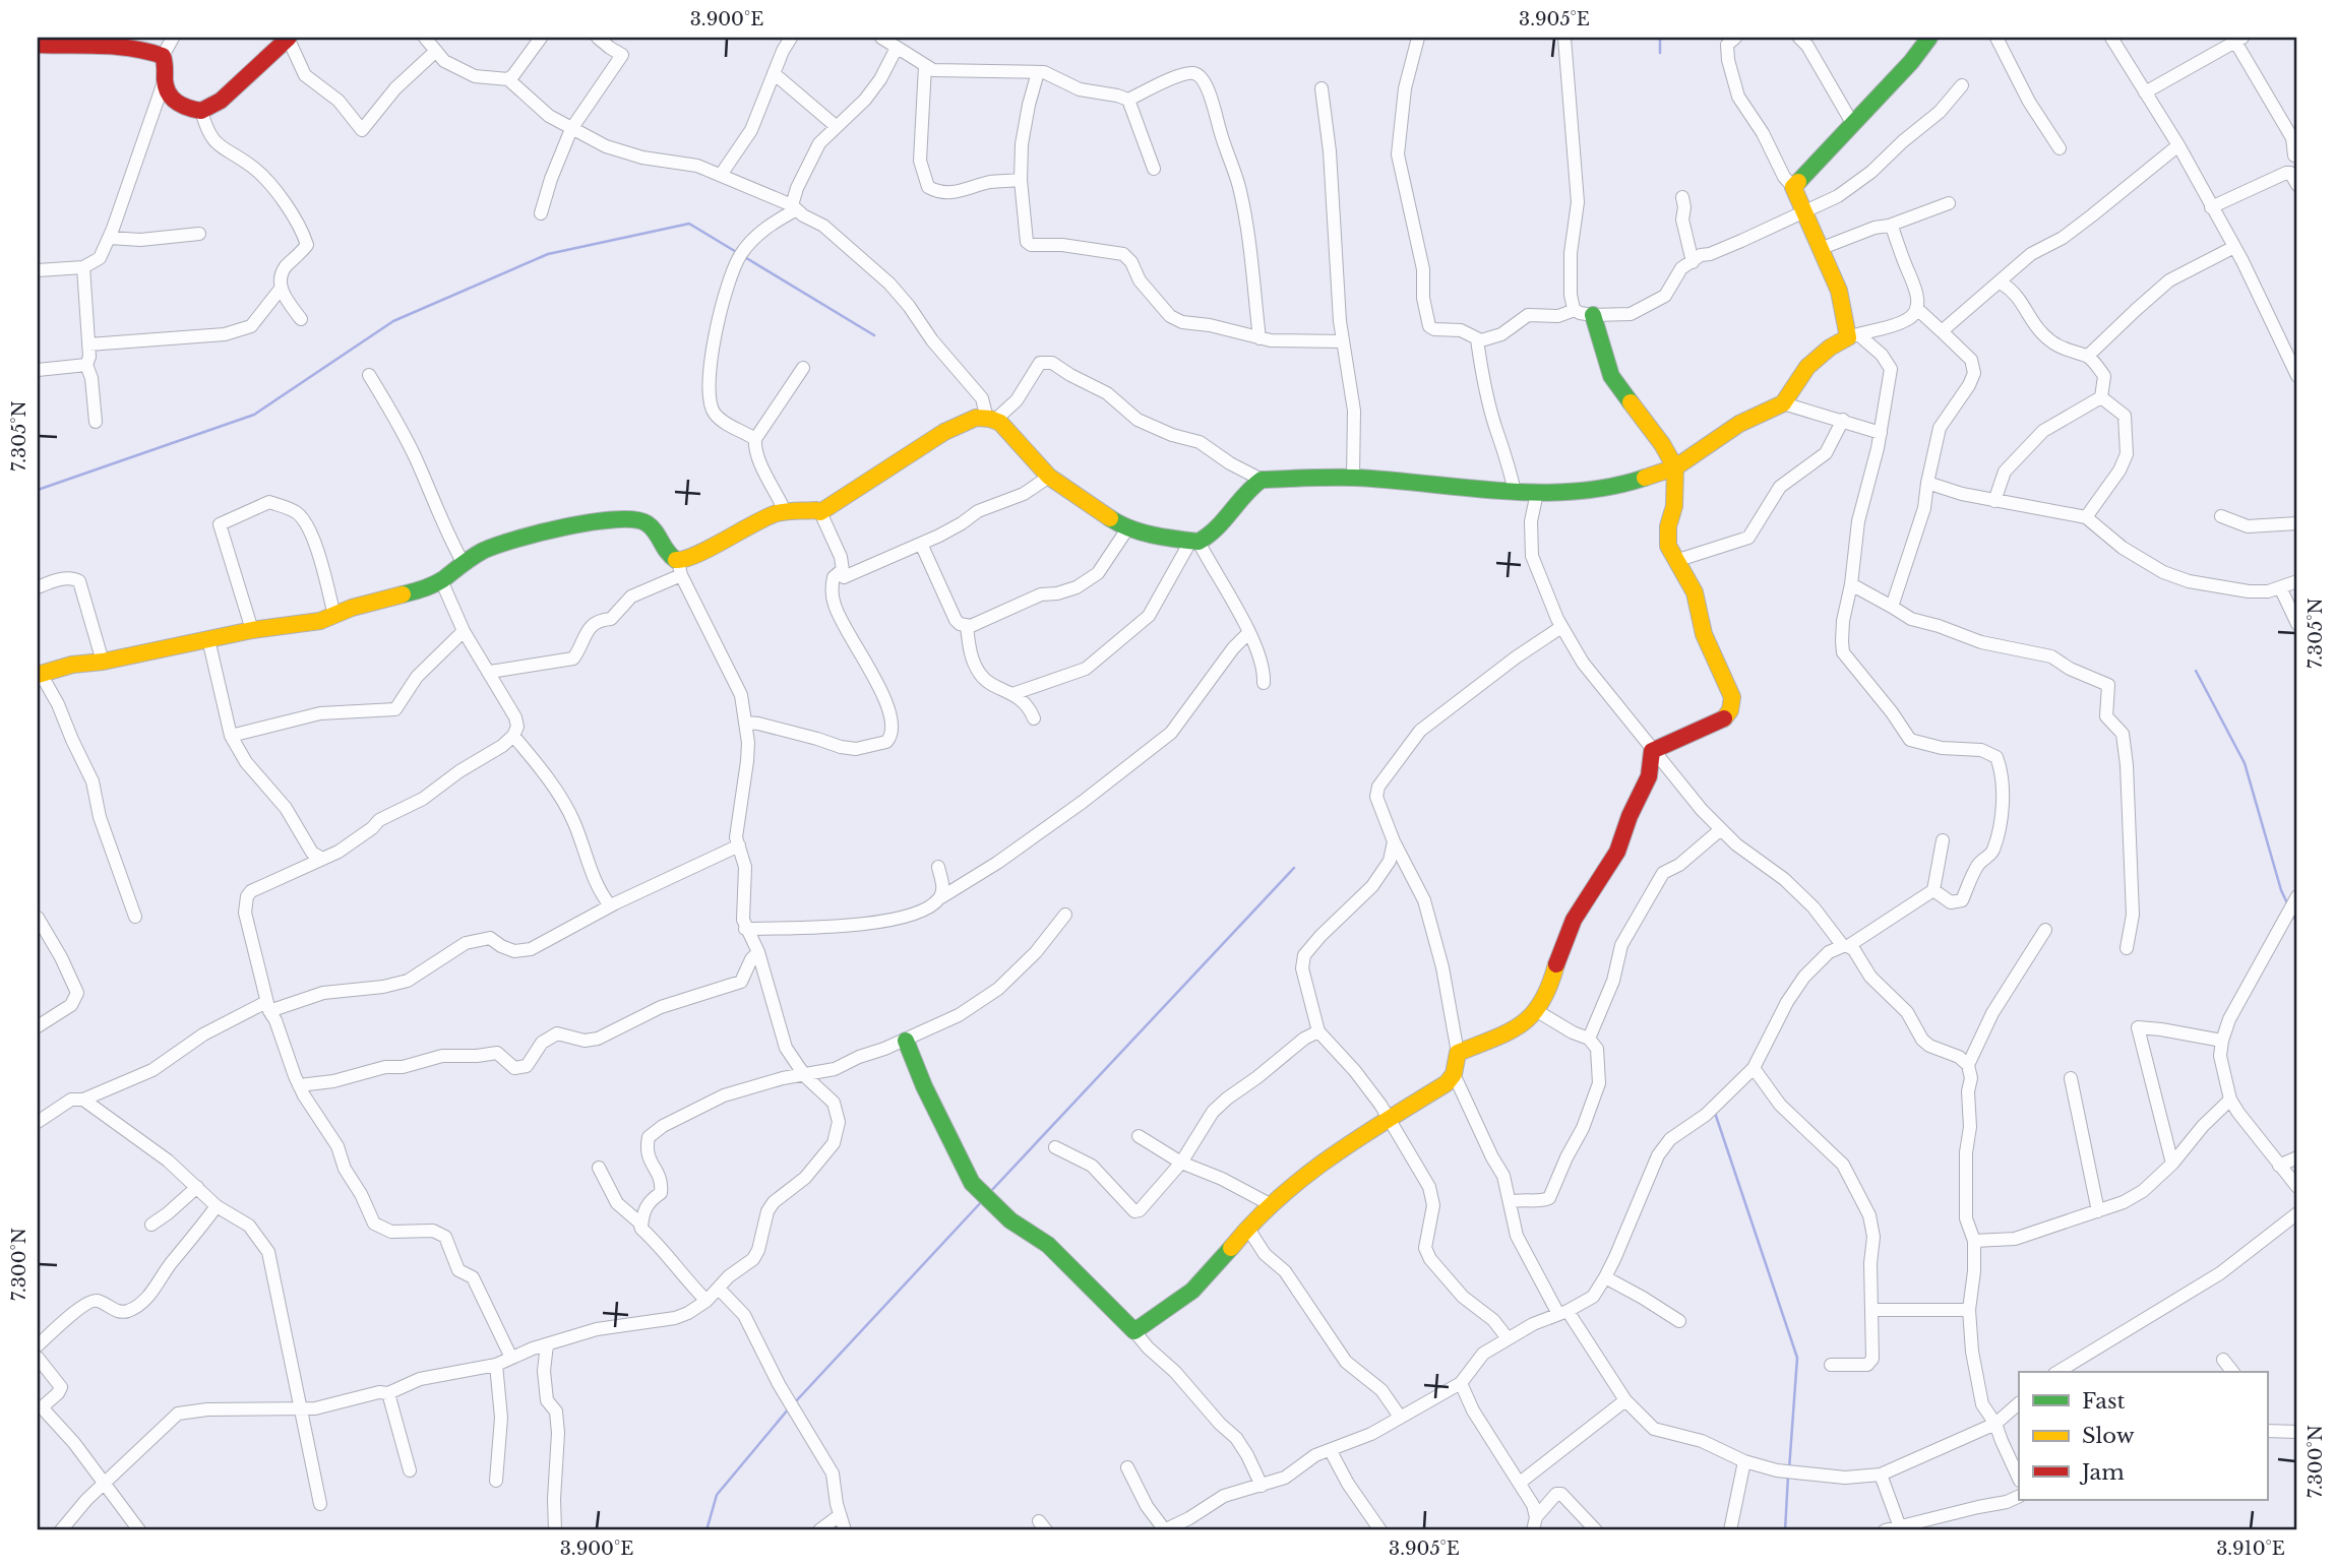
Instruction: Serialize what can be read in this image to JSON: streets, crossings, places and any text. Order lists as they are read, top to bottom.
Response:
{
  "legend": ["Fast", "Slow", "Jam"],
  "coordinates": [
    "3.900°E",
    "3.905°E",
    "7.305°N",
    "7.300°N",
    "3.910°E"
  ]
}
